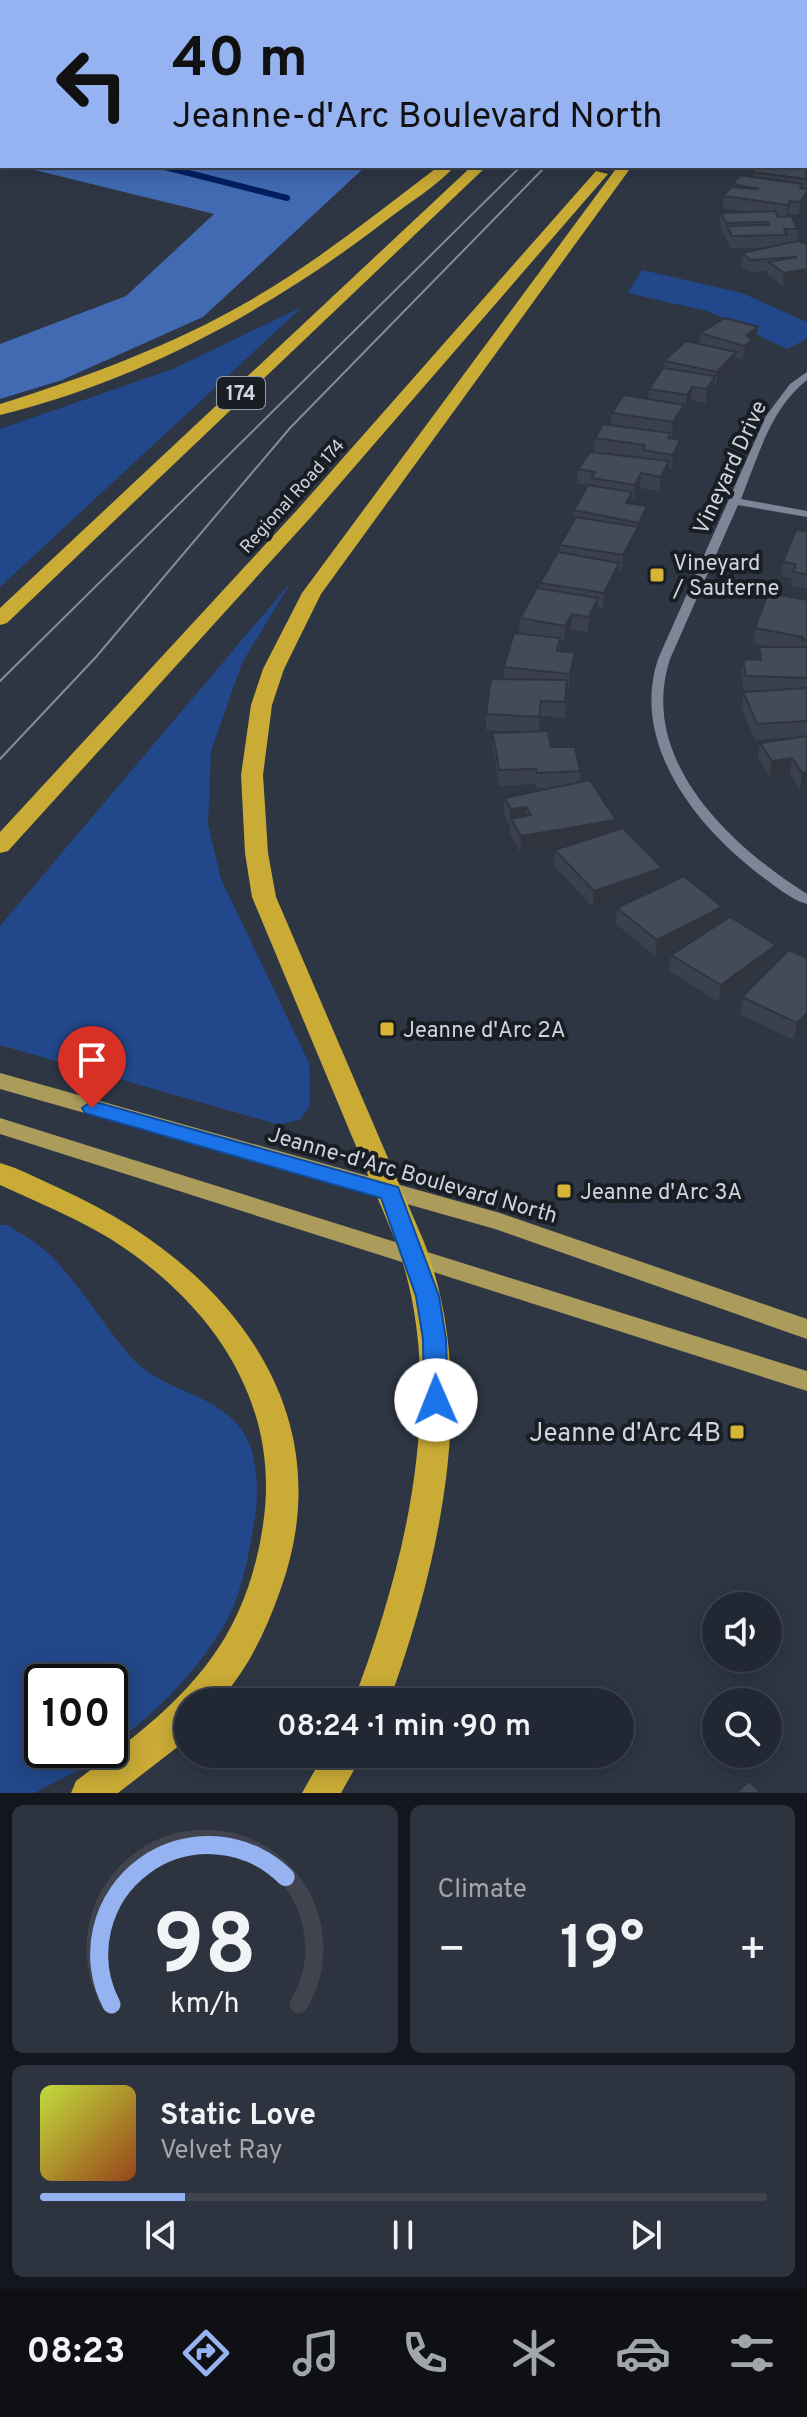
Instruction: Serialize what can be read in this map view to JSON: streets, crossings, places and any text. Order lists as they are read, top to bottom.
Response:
{
  "streets": {
    "highway": ["174", "Regional Road 174"],
    "main road": ["Jeanne-d'Arc Boulevard North"],
    "street": ["Vineyard Drive"]
  },
  "places": {
    "transit": [
      "Vineyard / Sauterne",
      "Jeanne d'Arc 2A",
      "Jeanne d'Arc 3A",
      "Jeanne d'Arc 4B"
    ]
  },
  "page": {
    "turn": ["40 m", "Jeanne-d'Arc Boulevard North"],
    "limit": "100",
    "trip": "08:24 · 1 min · 90 m",
    "tile": "Climate",
    "heat": ["−", "19°", "+"],
    "song": ["Static Love", "Velvet Ray"],
    "tabs": "08:23",
    "gauge": ["98", "km/h"]
  }
}
